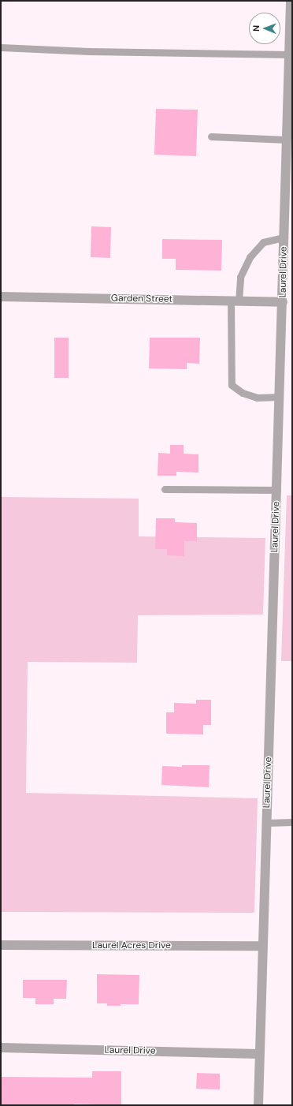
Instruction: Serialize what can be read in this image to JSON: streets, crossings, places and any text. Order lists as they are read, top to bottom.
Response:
{
  "streets": {
    "street": ["Laurel Drive", "Garden Street", "Laurel Acres Drive"]
  },
  "crossings": [
    ["Laurel Drive", "Garden Street"],
    ["Laurel Drive", "Laurel Acres Drive"]
  ],
  "north": "left"
}
